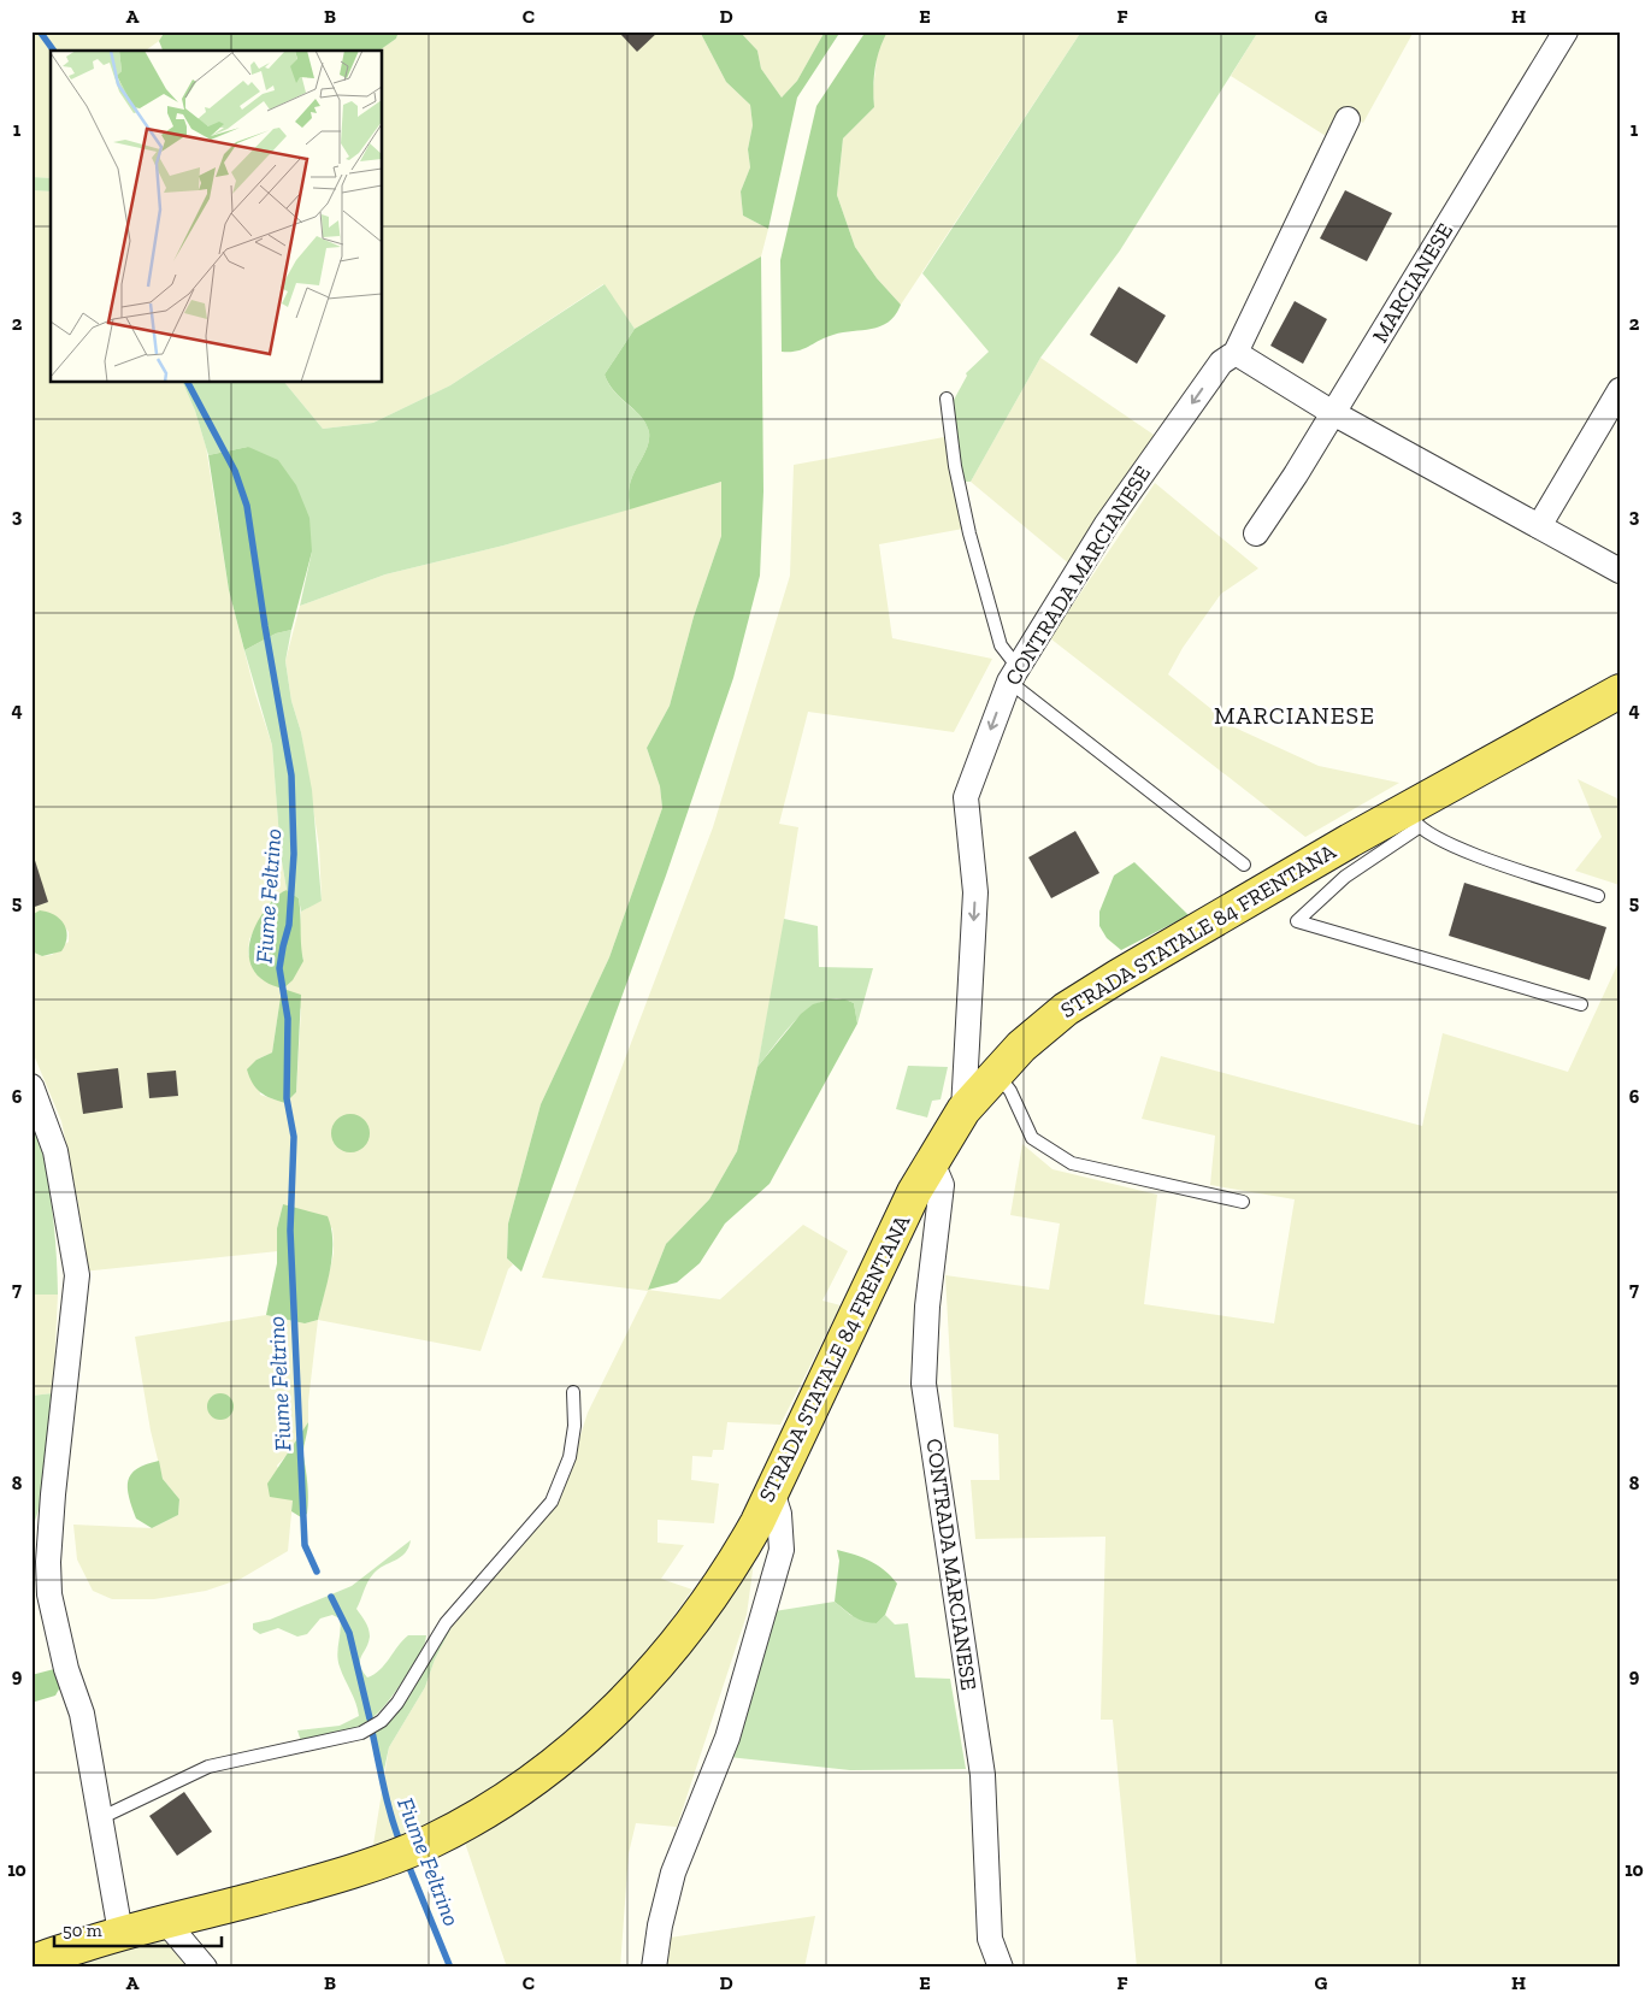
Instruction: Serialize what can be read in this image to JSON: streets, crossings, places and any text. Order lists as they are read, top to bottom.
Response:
{
  "streets": {
    "main road": ["STRADA STATALE 84 FRENTANA"],
    "street": ["MARCIANESE", "CONTRADA MARCIANESE"]
  },
  "crossings": [
    ["CONTRADA MARCIANESE", "STRADA STATALE 84 FRENTANA"]
  ],
  "one_way": ["CONTRADA MARCIANESE"],
  "districts": ["MARCIANESE"],
  "water": ["Fiume Feltrino"],
  "scale_bar": "50 m",
  "grid": {
    "columns": [
      "A",
      "B",
      "C",
      "D",
      "E",
      "F",
      "G",
      "H"
    ],
    "rows": [
      "1",
      "2",
      "3",
      "4",
      "5",
      "6",
      "7",
      "8",
      "9",
      "10"
    ]
  }
}
